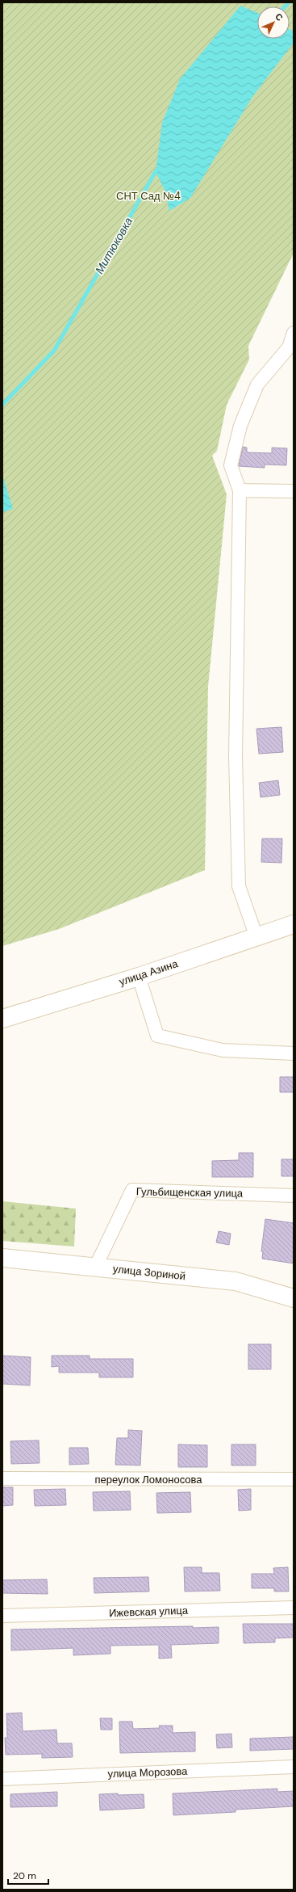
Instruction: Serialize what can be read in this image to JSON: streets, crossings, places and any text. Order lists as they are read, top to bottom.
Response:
{
  "streets": {
    "main road": ["улица Азина", "улица Зориной"],
    "street": [
      "Гульбищенская улица",
      "переулок Ломоносова",
      "Ижевская улица",
      "улица Морозова"
    ]
  },
  "crossings": [
    ["Гульбищенская улица", "улица Зориной"]
  ],
  "water": ["Митюковка"],
  "parks": ["СНТ Сад №4"],
  "scale_bar": "20 m",
  "north": "top right"
}
